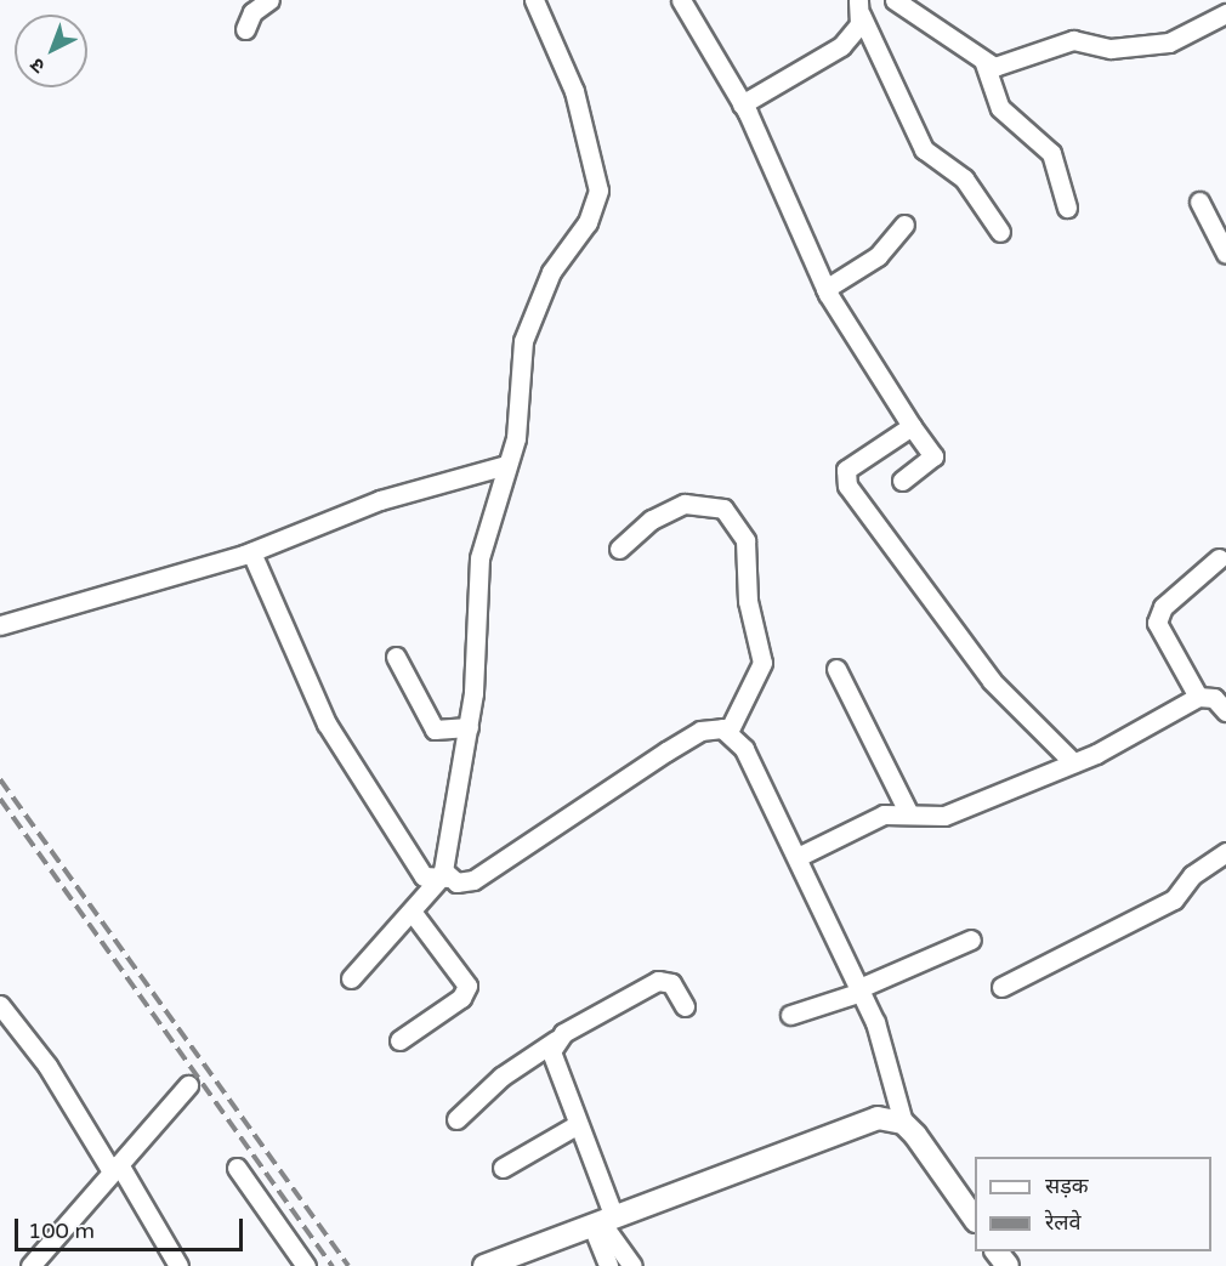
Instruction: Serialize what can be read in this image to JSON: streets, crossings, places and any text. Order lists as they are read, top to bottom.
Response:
{
  "legend": ["सड़क", "रेलवे"],
  "scale_bar": "100 m",
  "north": "bottom left"
}
